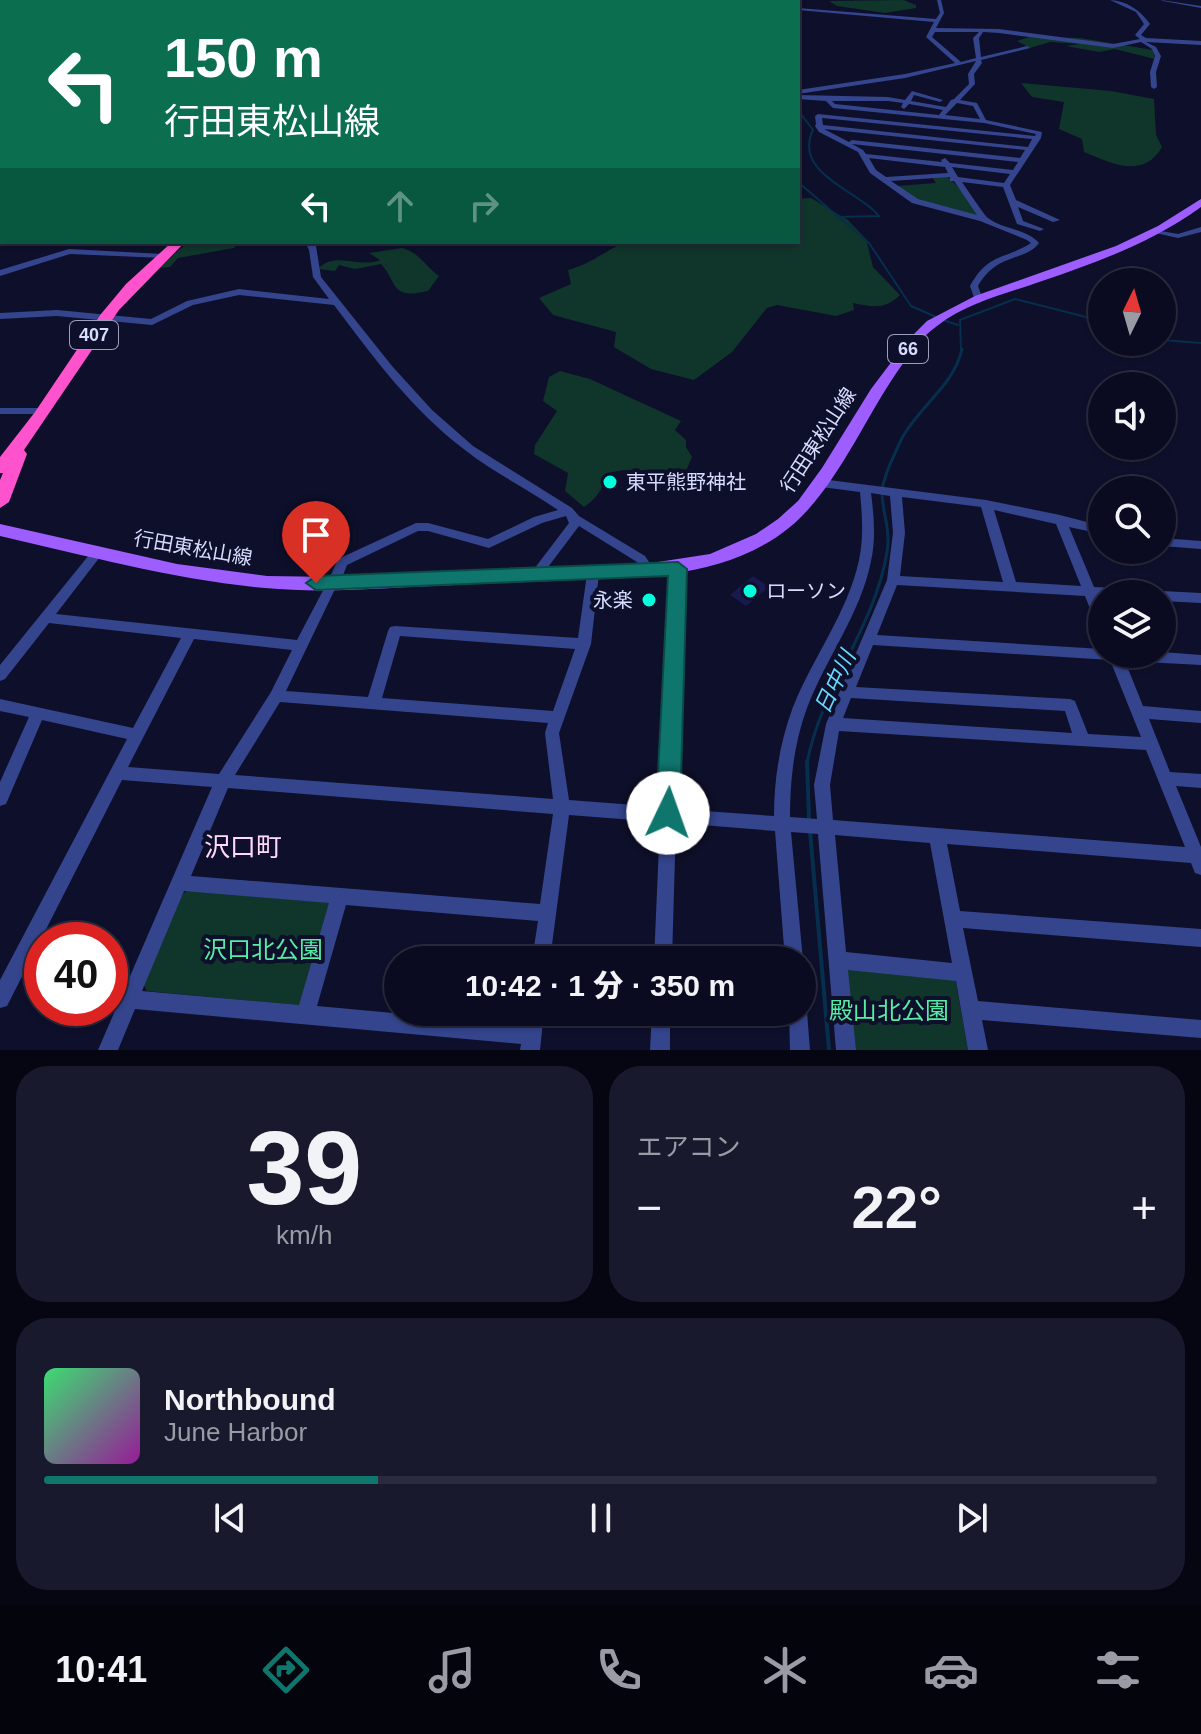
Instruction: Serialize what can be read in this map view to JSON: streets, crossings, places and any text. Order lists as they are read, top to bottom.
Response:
{
  "streets": {
    "highway": ["407"],
    "main road": ["66", "行田東松山線"]
  },
  "districts": ["沢口町"],
  "water": ["日中川"],
  "parks": ["沢口北公園", "殿山北公園"],
  "places": ["東平熊野神社", "ローソン", "永楽"],
  "north": "top",
  "page": {
    "turn": ["150 m", "行田東松山線"],
    "limit": "40",
    "trip": "10:42 · 1 分 · 350 m",
    "tile": [
      ["39", "km/h"],
      "エアコン"
    ],
    "heat": ["−", "22°", "+"],
    "song": ["Northbound", "June Harbor"],
    "tabs": "10:41"
  }
}
